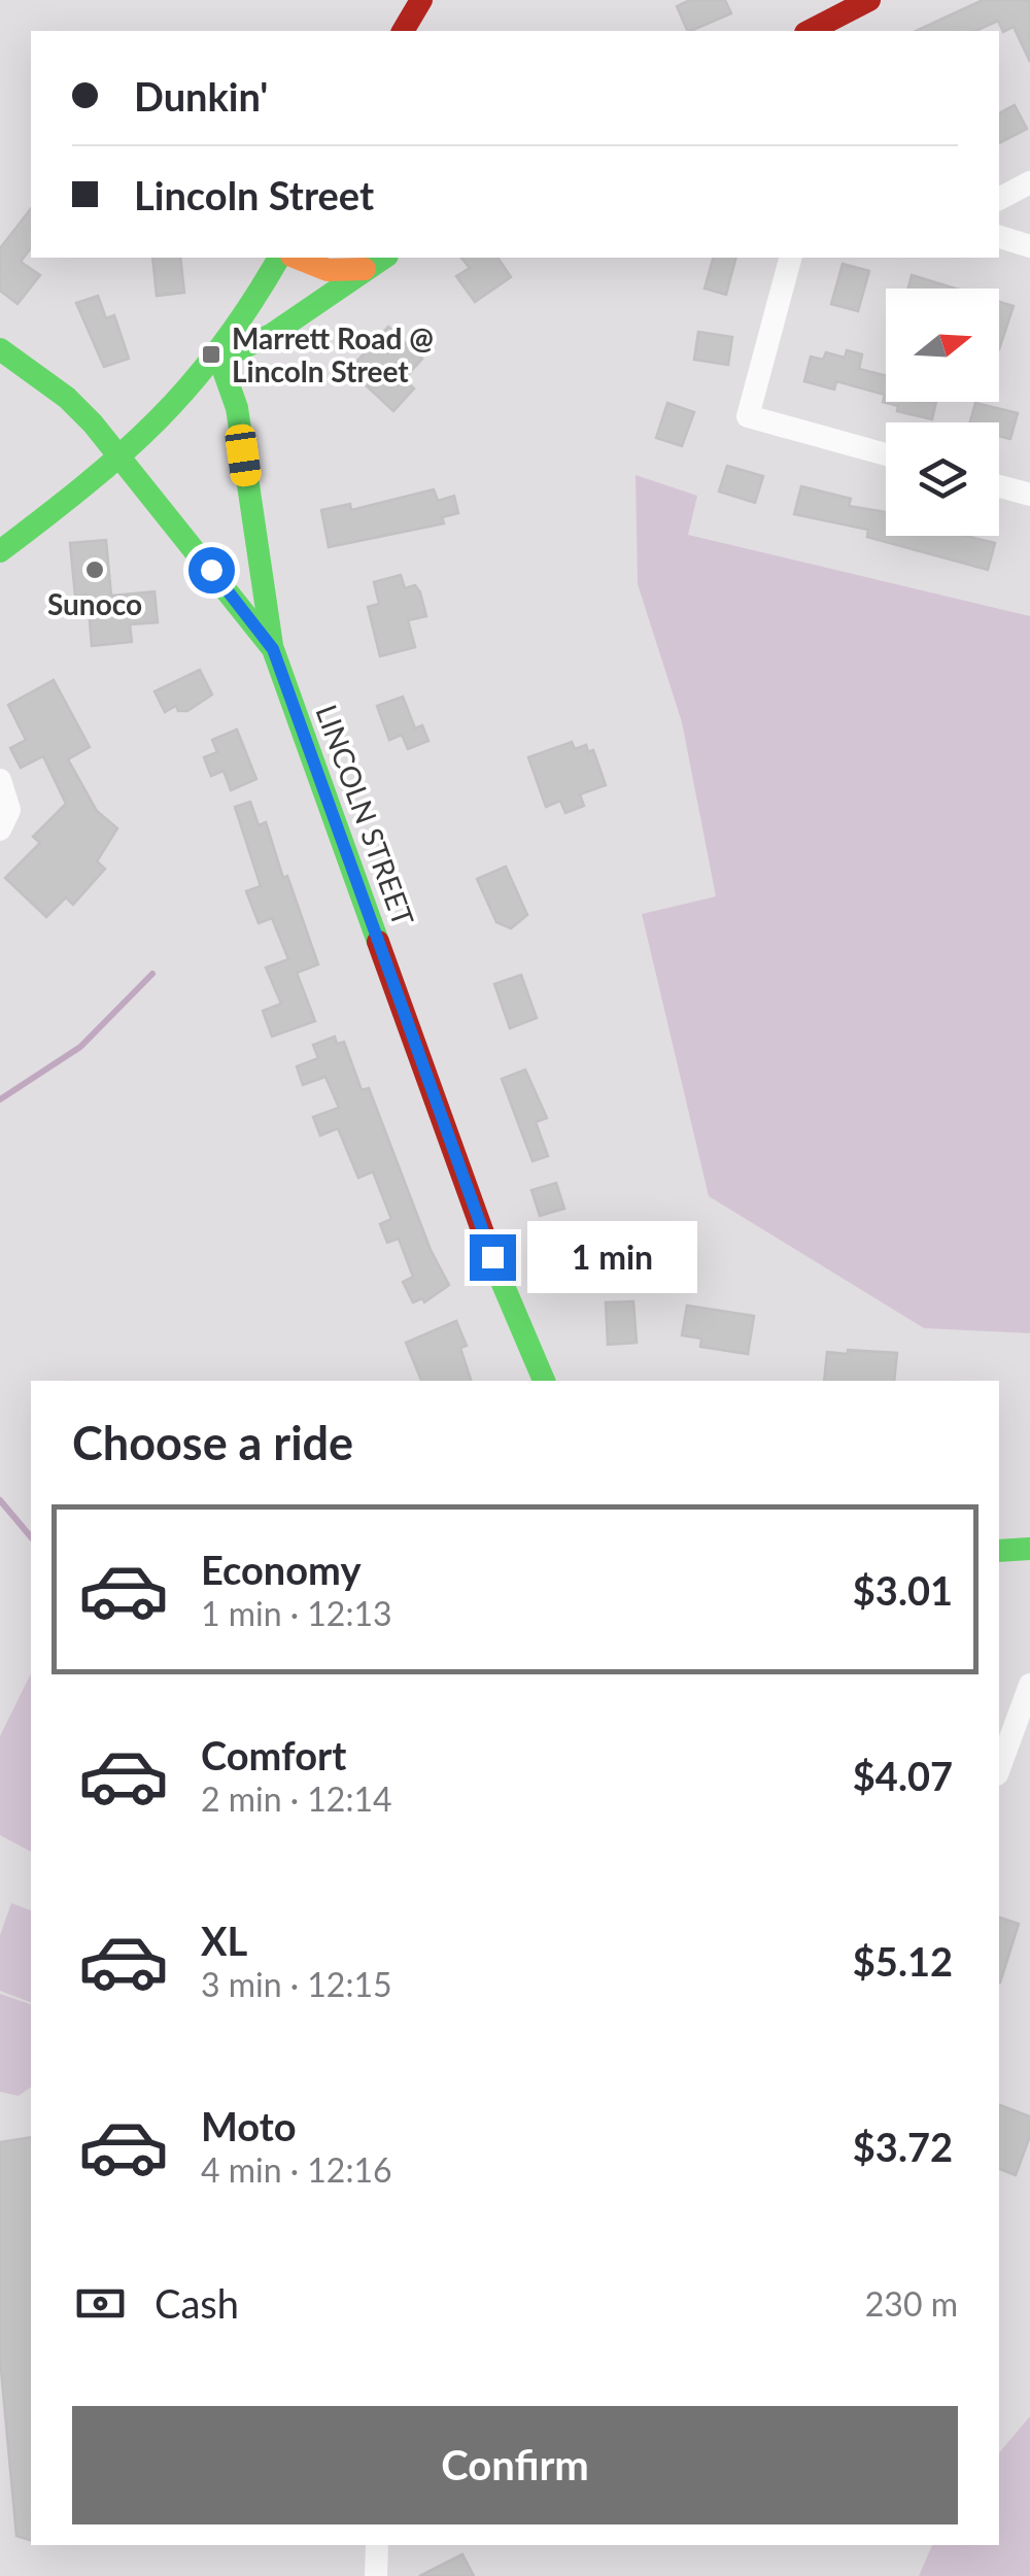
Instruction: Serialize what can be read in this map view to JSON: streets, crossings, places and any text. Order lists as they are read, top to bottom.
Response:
{
  "streets": {
    "street": ["LINCOLN STREET"]
  },
  "places": {
    "transit": ["Marrett Road @ Lincoln Street"],
    "other": ["Sunoco"]
  },
  "north": "right",
  "page": {
    "banner": ["Dunkin'", "Lincoln Street"],
    "bubble": "1 min",
    "heading": "Choose a ride",
    "list": [
      {
        "name": "Economy",
        "note": "1 min · 12:13",
        "value": "$3.01"
      },
      {
        "name": "Comfort",
        "note": "2 min · 12:14",
        "value": "$4.07"
      },
      {
        "name": "XL",
        "note": "3 min · 12:15",
        "value": "$5.12"
      },
      {
        "name": "Moto",
        "note": "4 min · 12:16",
        "value": "$3.72"
      }
    ],
    "pay": ["Cash", "230 m"],
    "buttons": "Confirm"
  }
}
